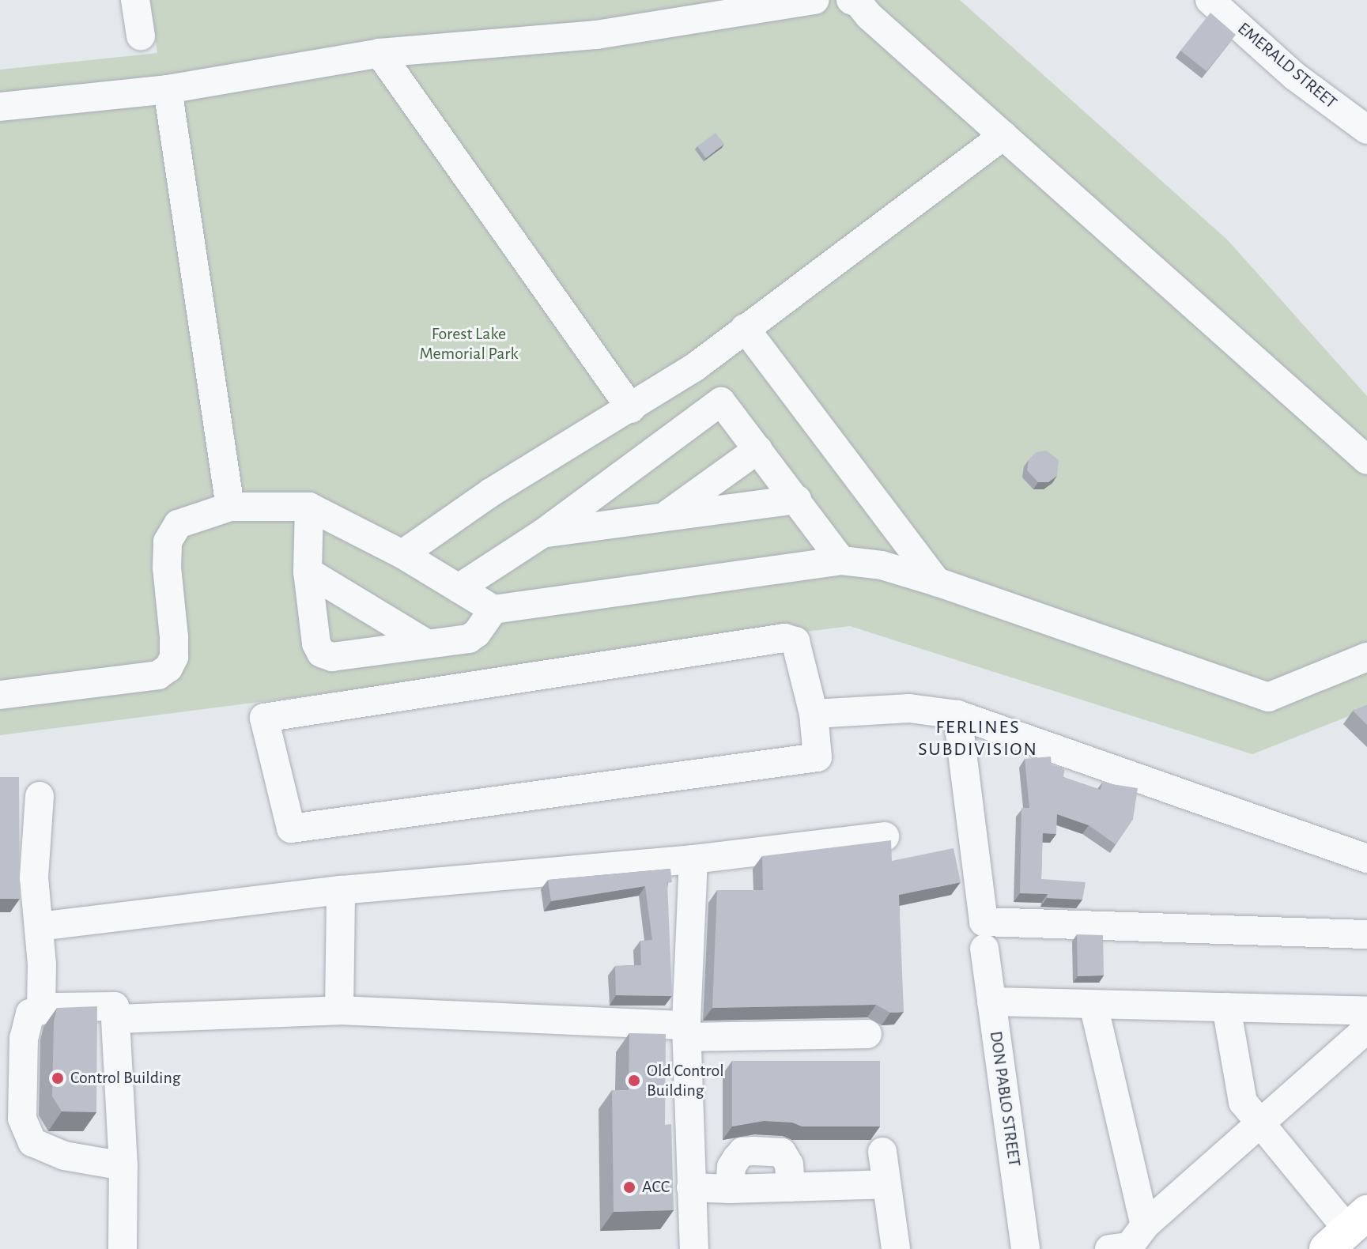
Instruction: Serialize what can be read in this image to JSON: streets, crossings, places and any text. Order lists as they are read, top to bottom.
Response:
{
  "streets": {
    "street": ["EMERALD STREET", "DON PABLO STREET"]
  },
  "districts": ["FERLINES SUBDIVISION"],
  "parks": ["Forest Lake Memorial Park"],
  "places": ["Control Building", "Old Control Building", "ACC"]
}
